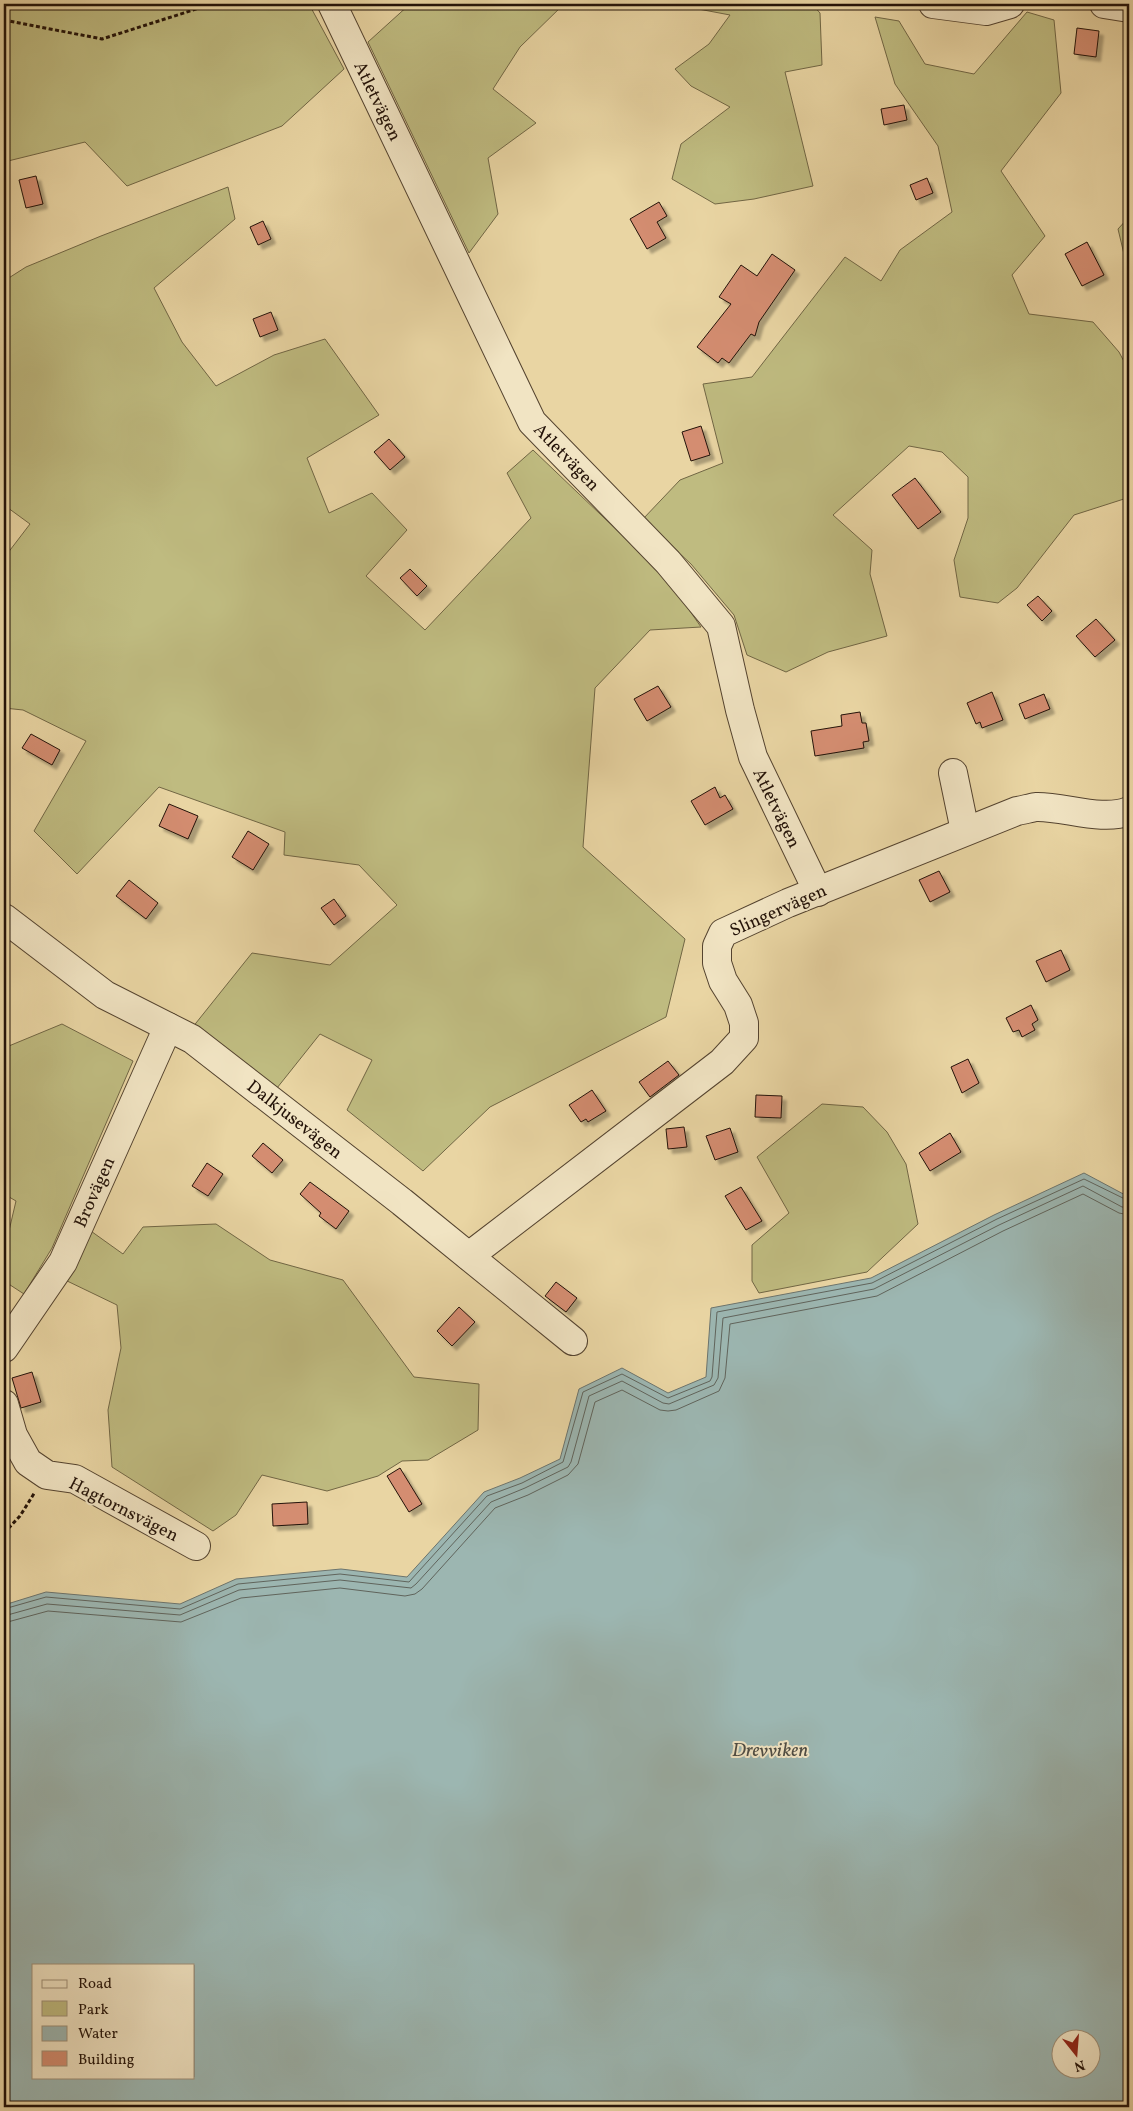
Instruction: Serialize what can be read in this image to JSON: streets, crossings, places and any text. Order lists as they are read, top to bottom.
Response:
{
  "streets": {
    "street": [
      "Atletvägen",
      "Slingervägen",
      "Dalkjusevägen",
      "Brovägen",
      "Hagtornsvägen"
    ]
  },
  "crossings": [
    ["Atletvägen", "Slingervägen"],
    ["Slingervägen", "Dalkjusevägen"],
    ["Dalkjusevägen", "Brovägen"]
  ],
  "water": ["Drevviken"],
  "legend": [
    "Road",
    "Park",
    "Water",
    "Building"
  ],
  "north": "bottom"
}
